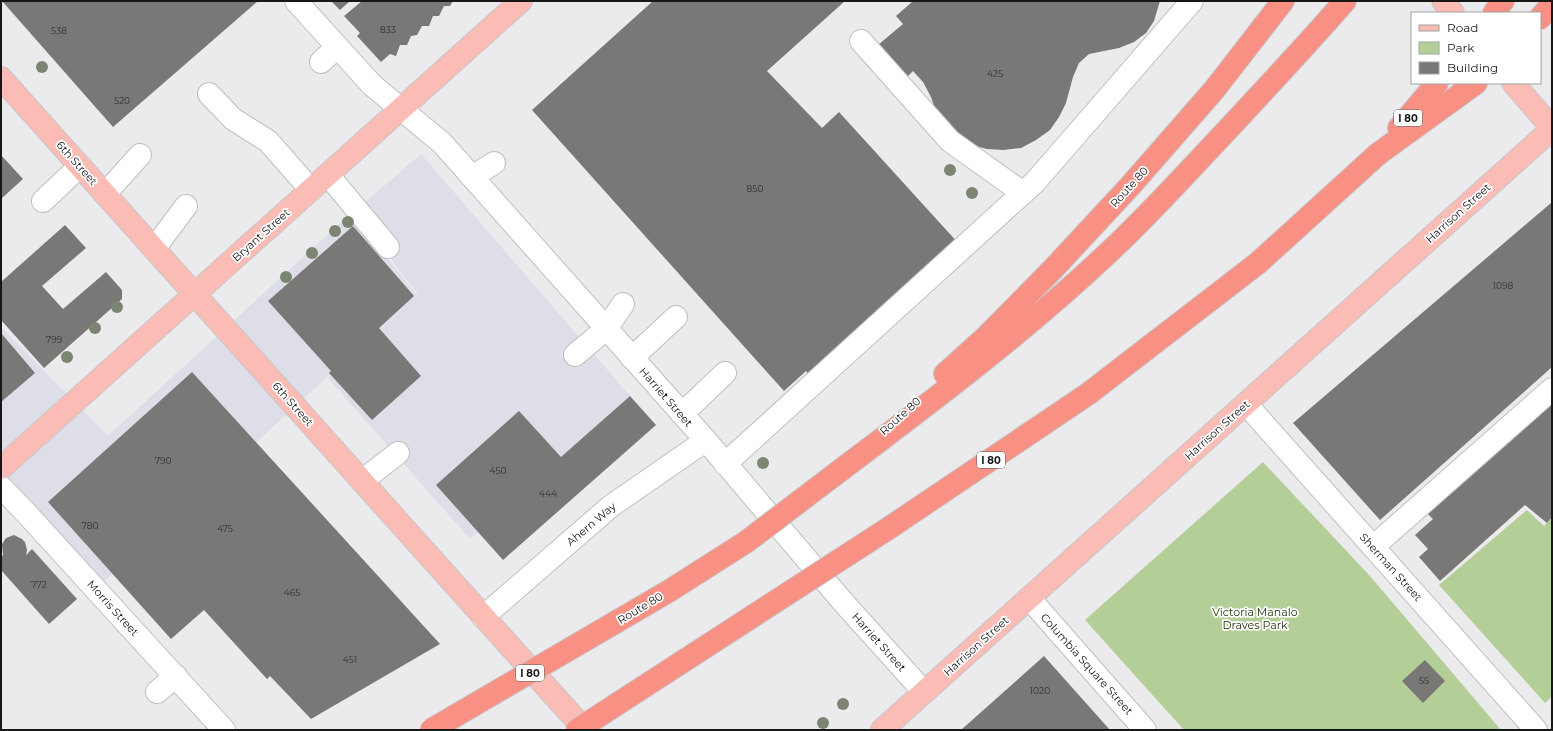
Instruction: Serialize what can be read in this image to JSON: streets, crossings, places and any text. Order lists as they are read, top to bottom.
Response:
{
  "streets": {
    "highway": ["I 80", "Route 80"],
    "main road": ["6th Street", "Harrison Street", "Bryant Street"],
    "street": [
      "Harriet Street",
      "Ahern Way",
      "Sherman Street",
      "Morris Street",
      "Columbia Square Street"
    ]
  },
  "crossings": [
    ["6th Street", "Bryant Street"],
    ["6th Street", "Ahern Way"],
    ["Harrison Street", "Harriet Street"],
    ["Harrison Street", "Sherman Street"],
    ["Harrison Street", "Columbia Square Street"],
    ["Bryant Street", "Harriet Street"],
    ["Harriet Street", "Ahern Way"]
  ],
  "parks": ["Victoria Manalo Draves Park"],
  "house_numbers": [
    "833",
    "538",
    "425",
    "520",
    "850",
    "1098",
    "799",
    "790",
    "450",
    "444",
    "780",
    "475",
    "772",
    "465",
    "451",
    "55",
    "1020"
  ],
  "legend": ["Road", "Park", "Building"]
}
